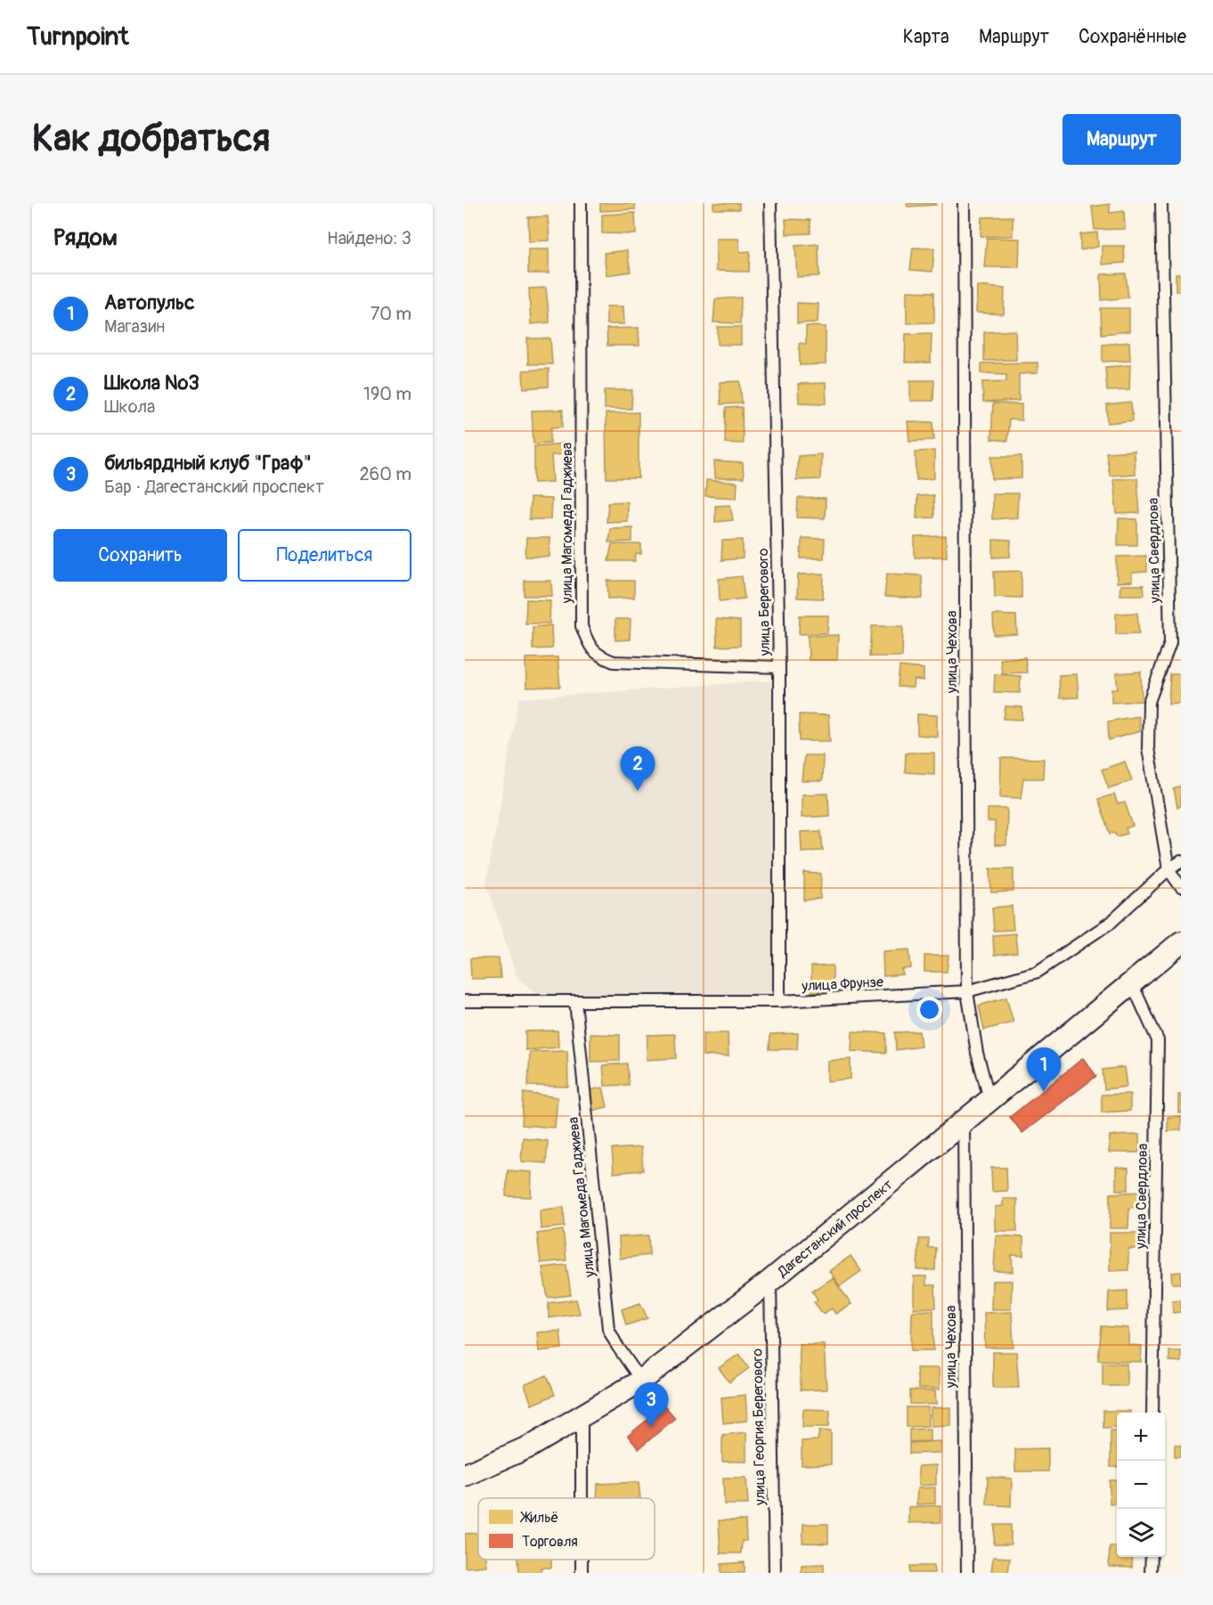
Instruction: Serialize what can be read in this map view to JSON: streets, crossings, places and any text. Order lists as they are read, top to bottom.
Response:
{
  "streets": {
    "highway": ["Дагестанский проспект"],
    "street": [
      "улица Магомеда Гаджиева",
      "улица Свердлова",
      "улица Берегового",
      "улица Чехова",
      "улица Фрунзе",
      "улица Георгия Берегового"
    ]
  },
  "crossings": [
    ["улица Магомеда Гаджиева", "улица Берегового"],
    ["улица Магомеда Гаджиева", "улица Фрунзе"],
    ["улица Магомеда Гаджиева", "Дагестанский проспект"],
    ["улица Свердлова", "улица Фрунзе"],
    ["улица Свердлова", "Дагестанский проспект"],
    ["улица Берегового", "улица Фрунзе"],
    ["улица Чехова", "улица Фрунзе"],
    ["улица Чехова", "Дагестанский проспект"],
    ["Дагестанский проспект", "улица Георгия Берегового"]
  ],
  "legend": ["Жильё", "Торговля"],
  "page": {
    "header": "Turnpoint",
    "nav": ["Карта", "Маршрут", "Сохранённые"],
    "buttons": [
      "Маршрут",
      ["Сохранить", "Поделиться"]
    ],
    "title": "Как добраться",
    "heading": ["Рядом", "Найдено: 3"],
    "list": [
      {
        "mark": "1",
        "name": "Автопульс",
        "note": "Магазин",
        "value": "70 m"
      },
      {
        "mark": "2",
        "name": "Школа №3",
        "note": "Школа",
        "value": "190 m"
      },
      {
        "mark": "3",
        "name": "бильярдный клуб \"Граф\"",
        "note": "Бар · Дагестанский проспект",
        "value": "260 m"
      }
    ],
    "pins": ["2", "1", "3"],
    "map_buttons": ["+", "−"]
  }
}
